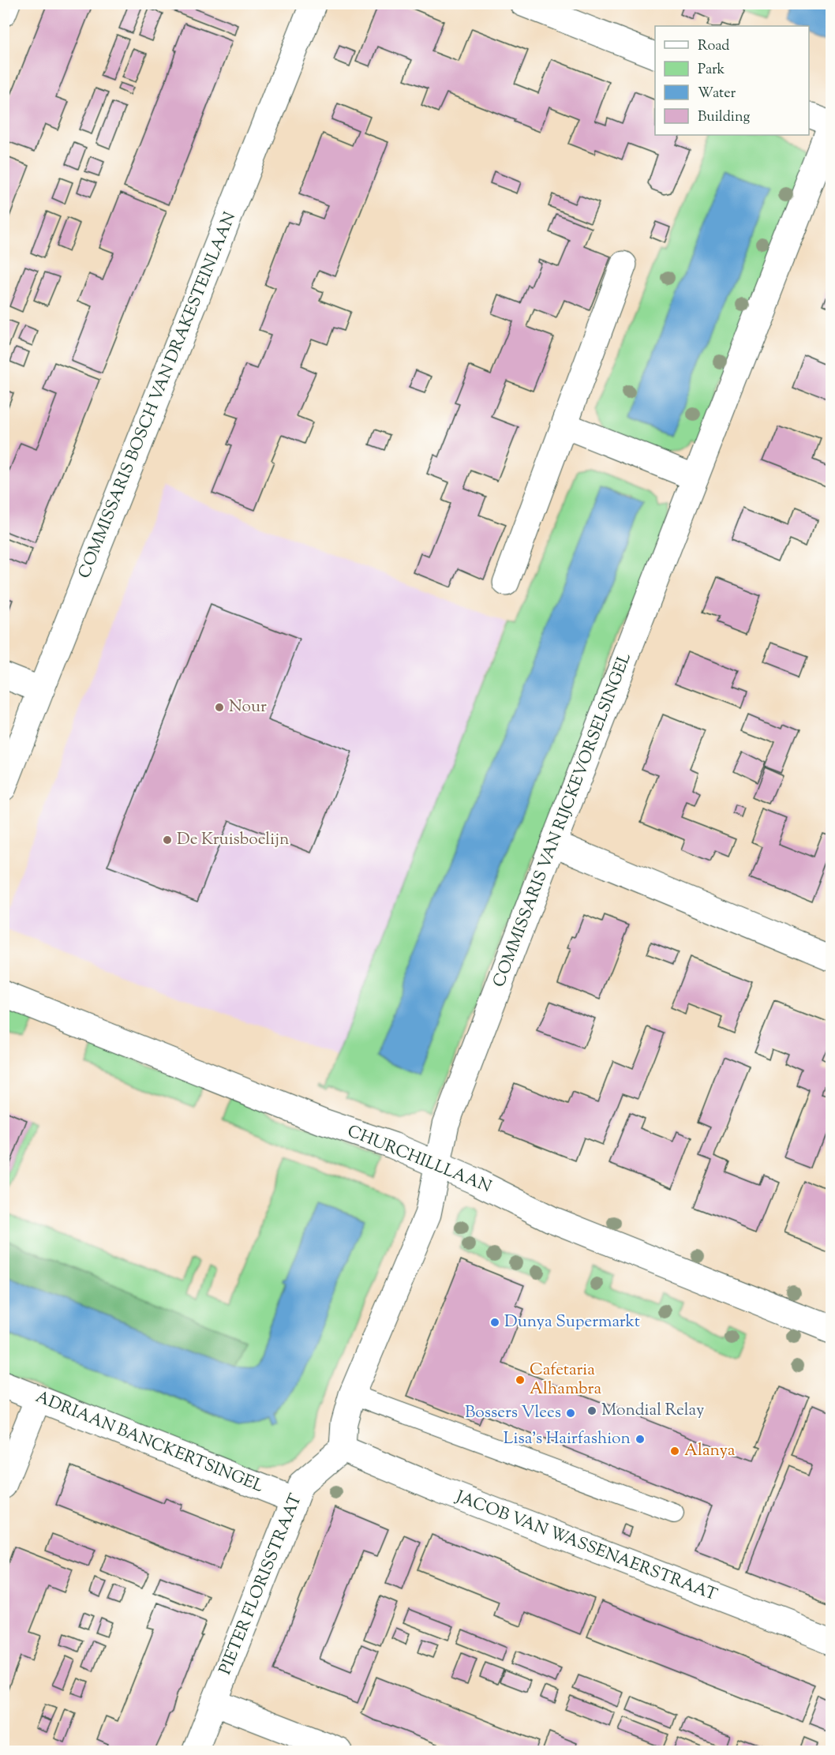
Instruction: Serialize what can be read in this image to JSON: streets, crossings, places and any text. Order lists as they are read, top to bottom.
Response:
{
  "streets": {
    "street": [
      "COMMISSARIS BOSCH VAN DRAKESTEINLAAN",
      "COMMISSARIS VAN RIJCKEVORSELSINGEL",
      "CHURCHILLLAAN",
      "ADRIAAN BANCKERTSINGEL",
      "JACOB VAN WASSENAERSTRAAT",
      "PIETER FLORISSTRAAT"
    ]
  },
  "crossings": [
    ["COMMISSARIS VAN RIJCKEVORSELSINGEL", "CHURCHILLLAAN"],
    ["ADRIAAN BANCKERTSINGEL", "PIETER FLORISSTRAAT"],
    ["JACOB VAN WASSENAERSTRAAT", "PIETER FLORISSTRAAT"]
  ],
  "places": [
    "Nour",
    "De Kruisboelijn",
    "Dunya Supermarkt",
    "Cafetaria Alhambra",
    "Mondial Relay",
    "Bossers Vlees",
    "Lisa's Hairfashion",
    "Alanya"
  ],
  "legend": [
    "Road",
    "Park",
    "Water",
    "Building"
  ]
}
